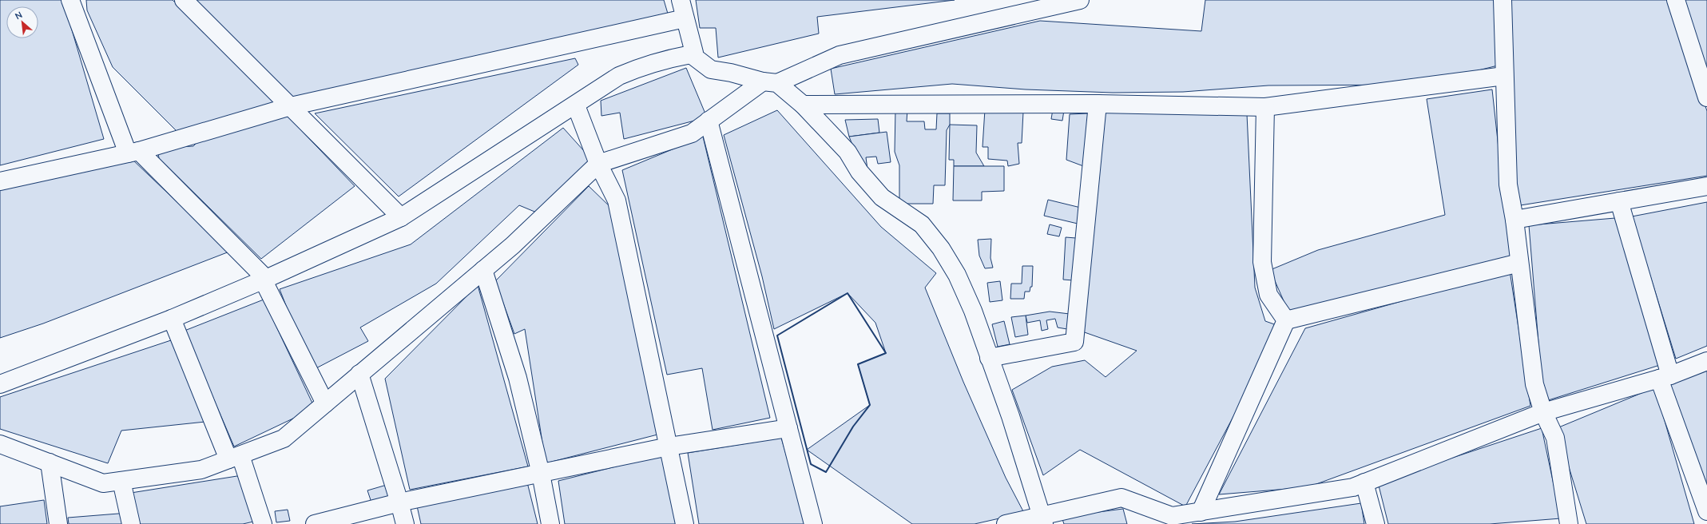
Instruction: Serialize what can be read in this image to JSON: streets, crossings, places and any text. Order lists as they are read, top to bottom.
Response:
{
  "north": "top left"
}
